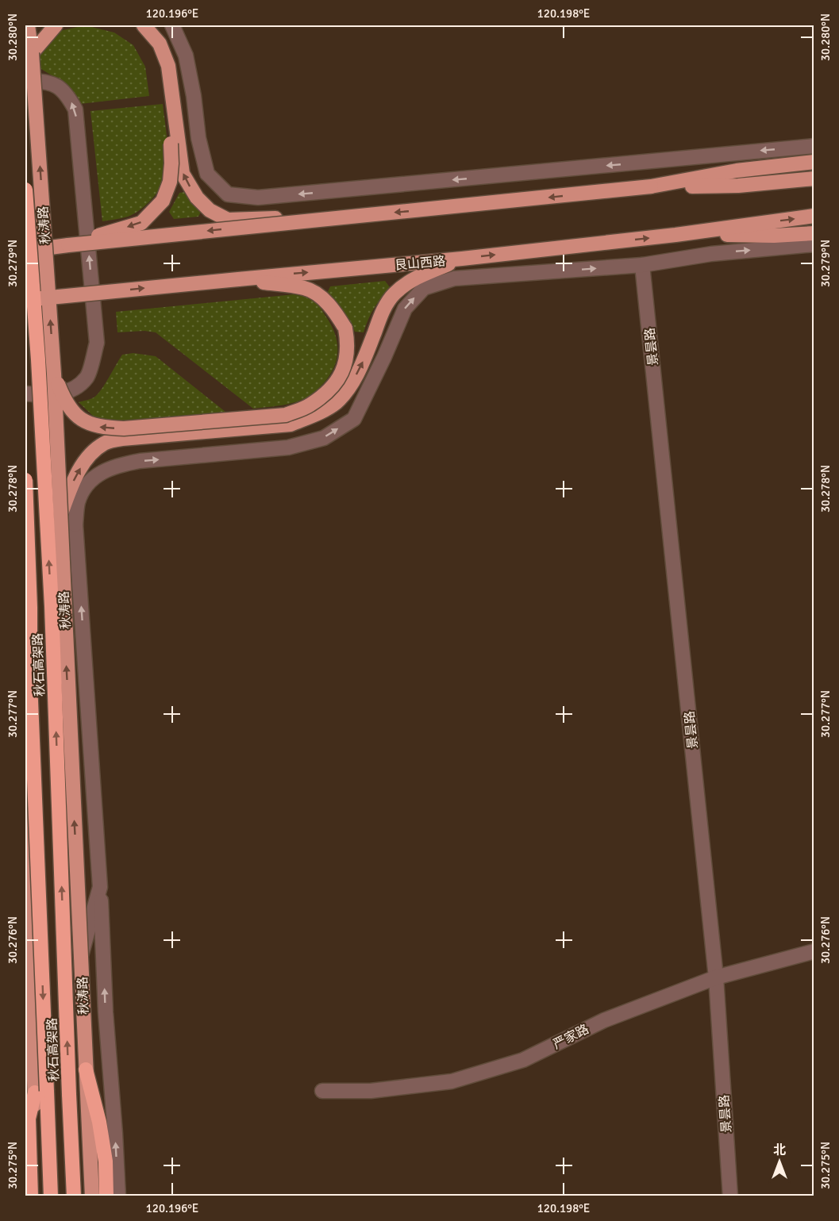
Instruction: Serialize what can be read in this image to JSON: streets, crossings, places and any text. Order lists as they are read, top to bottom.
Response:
{
  "streets": {
    "highway": ["秋石高架路"],
    "main road": ["秋涛路", "艮山西路"],
    "street": ["景昙路", "严家路"]
  },
  "crossings": [
    ["景昙路", "严家路"]
  ],
  "one_way": ["秋涛路"],
  "north": "top",
  "coordinates": [
    "120.196°E",
    "120.198°E",
    "30.280°N",
    "30.279°N",
    "30.278°N",
    "30.277°N",
    "30.276°N",
    "30.275°N"
  ]
}
